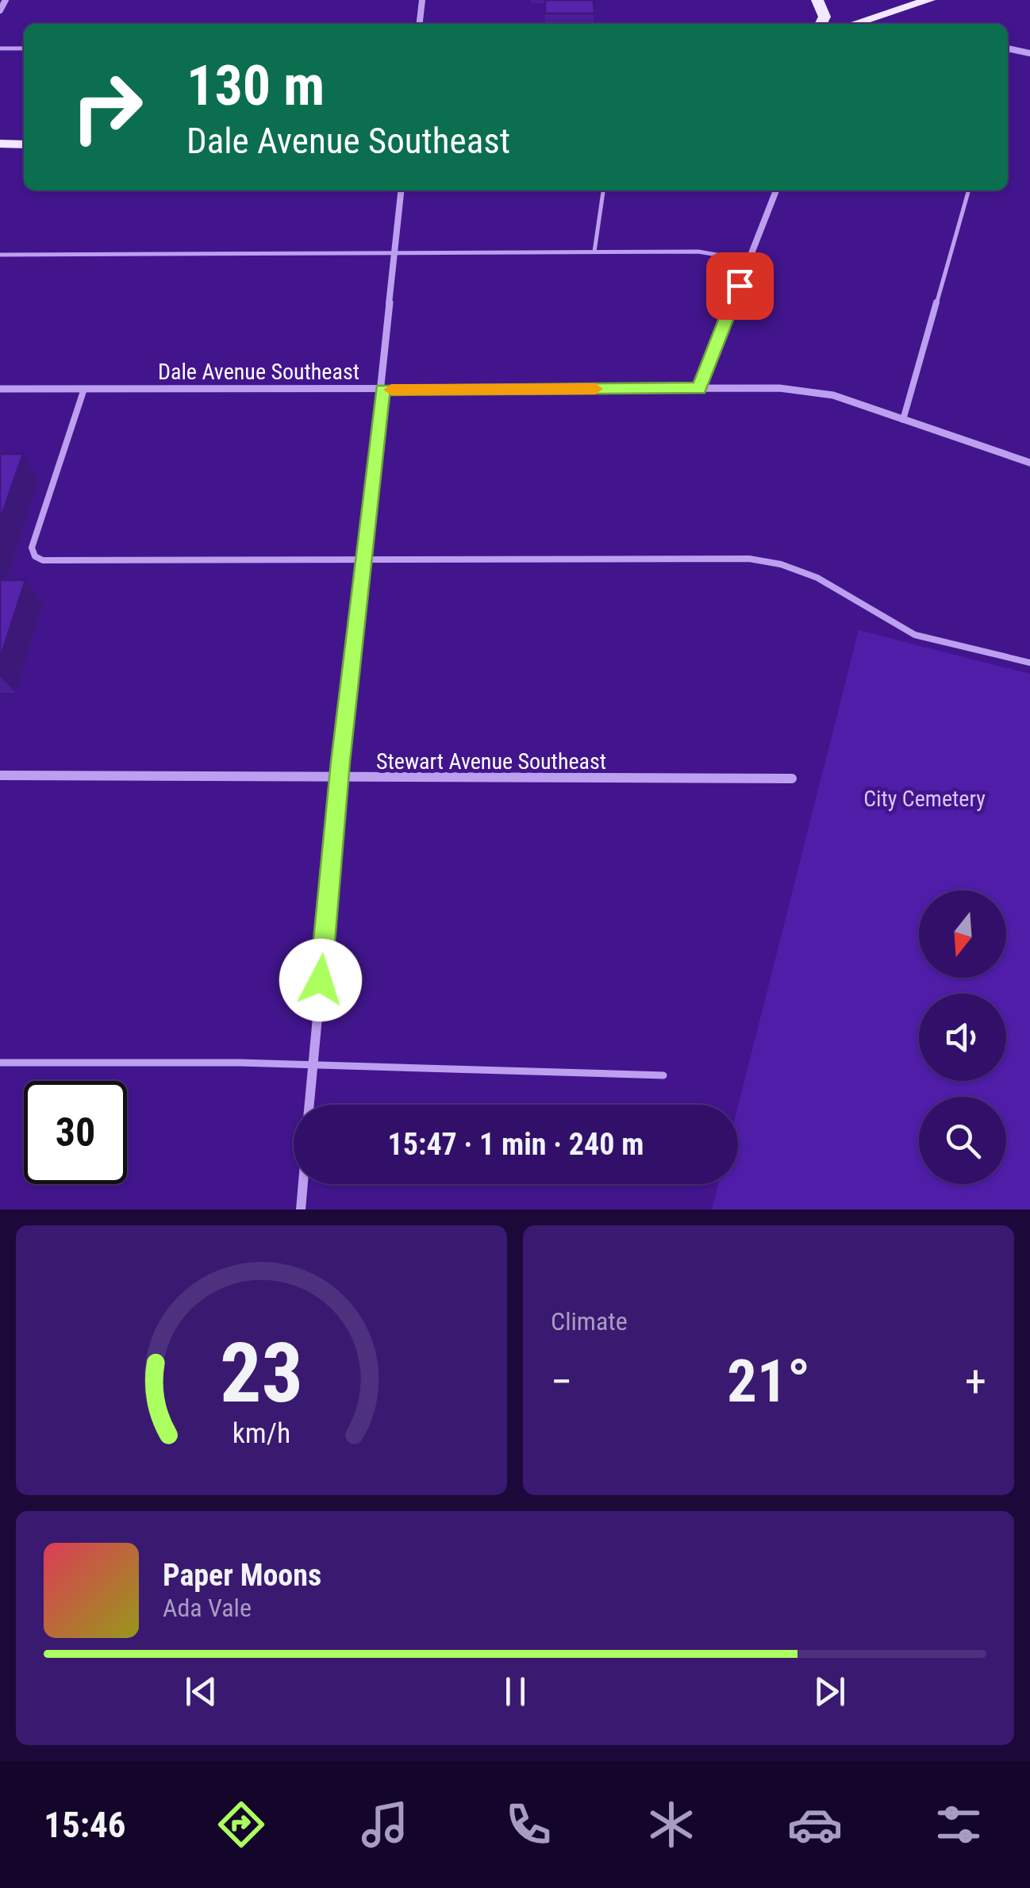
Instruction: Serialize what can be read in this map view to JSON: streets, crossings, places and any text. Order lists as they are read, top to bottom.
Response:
{
  "streets": {
    "street": ["Dale Avenue Southeast", "Stewart Avenue Southeast"]
  },
  "parks": ["City Cemetery"],
  "north": "bottom",
  "page": {
    "turn": ["130 m", "Dale Avenue Southeast"],
    "limit": "30",
    "trip": "15:47 · 1 min · 240 m",
    "tile": "Climate",
    "heat": ["−", "21°", "+"],
    "song": ["Paper Moons", "Ada Vale"],
    "tabs": "15:46",
    "gauge": ["23", "km/h"]
  }
}
